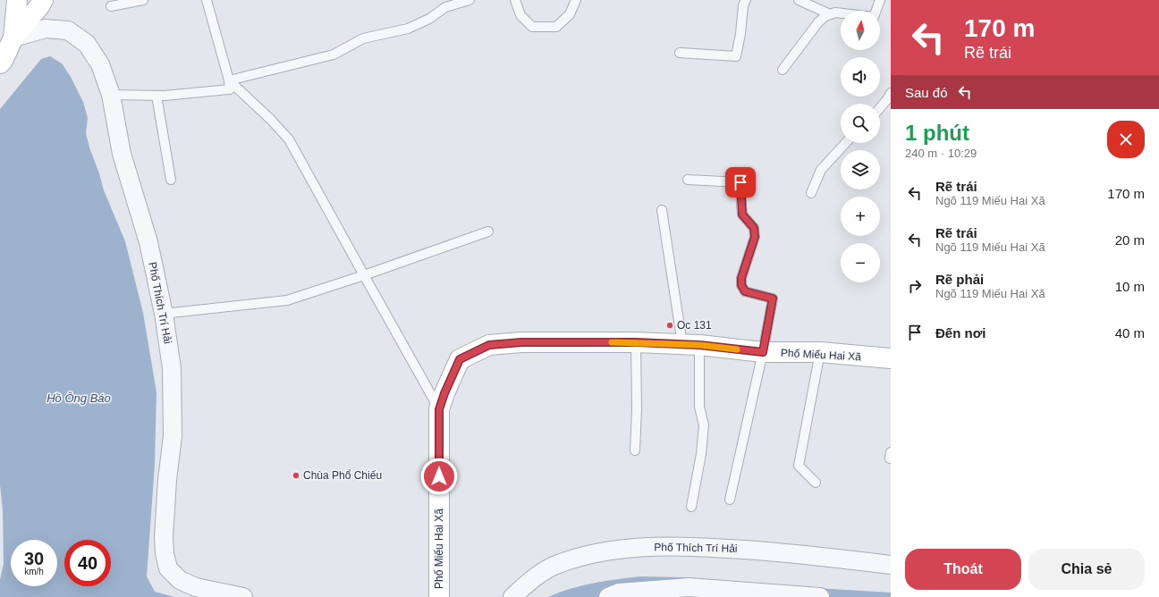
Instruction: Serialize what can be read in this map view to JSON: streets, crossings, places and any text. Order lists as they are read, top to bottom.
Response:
{
  "streets": {
    "street": ["Phố Thích Trí Hải", "Phố Miếu Hai Xã"]
  },
  "water": ["Hồ Ông Báo"],
  "places": ["Oc 131", "Chùa Phổ Chiếu"],
  "north": "top",
  "page": {
    "turn": ["170 m", "Rẽ trái"],
    "map_buttons": ["+", "−"],
    "then": "Sau đó",
    "heading": ["1 phút", "240 m · 10:29"],
    "list": [
      {
        "name": "Rẽ trái",
        "note": "Ngõ 119 Miếu Hai Xã",
        "value": "170 m"
      },
      {
        "name": "Rẽ trái",
        "note": "Ngõ 119 Miếu Hai Xã",
        "value": "20 m"
      },
      {
        "name": "Rẽ phải",
        "note": "Ngõ 119 Miếu Hai Xã",
        "value": "10 m"
      },
      {
        "name": "Đến nơi",
        "value": "40 m"
      }
    ],
    "speed": "30 km/h",
    "limit": "40",
    "buttons": ["Thoát", "Chia sẻ"]
  }
}
